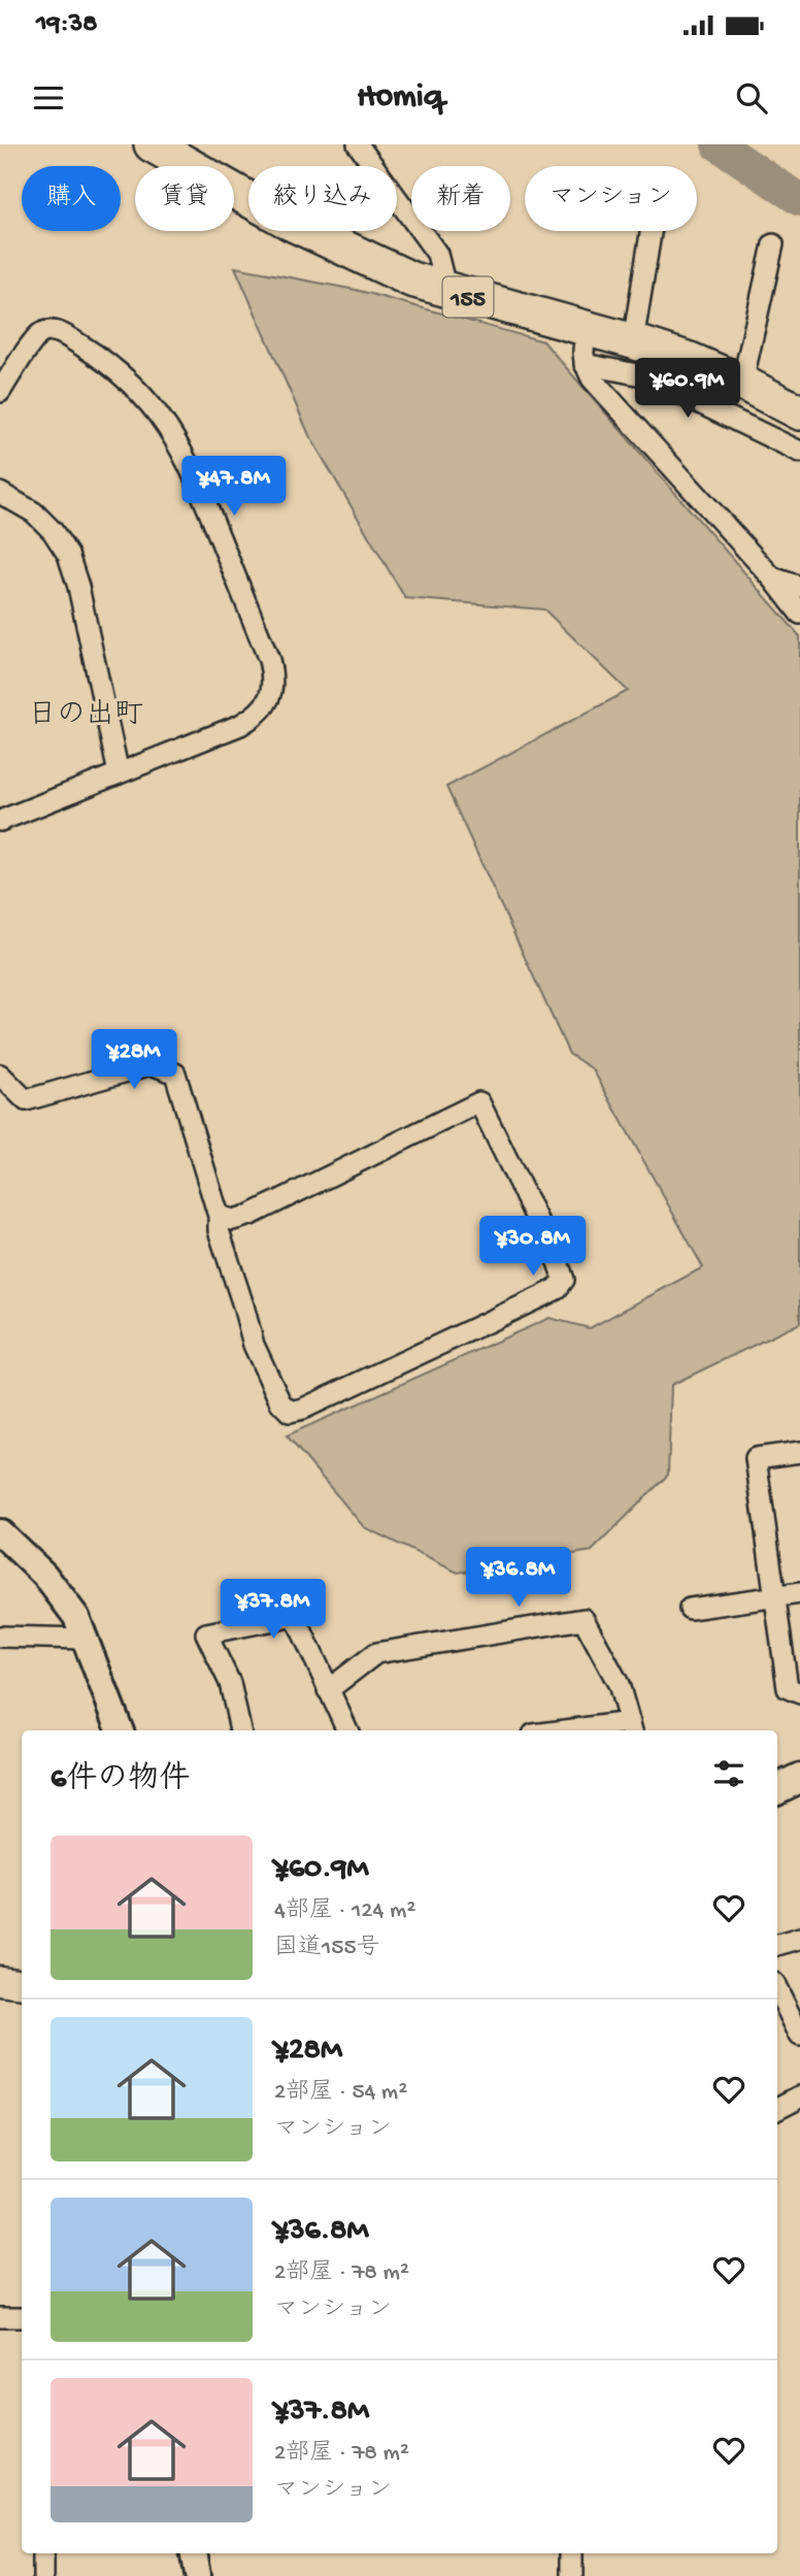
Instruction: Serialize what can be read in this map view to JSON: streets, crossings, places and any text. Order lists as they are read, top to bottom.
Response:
{
  "streets": {
    "highway": ["155"]
  },
  "districts": ["日の出町"],
  "page": {
    "status": "19:38",
    "header": "Homiq",
    "chip": [
      "購入",
      "賃貸",
      "絞り込み",
      "新着",
      "マンション"
    ],
    "price": [
      "¥60.9M",
      "¥47.8M",
      "¥28M",
      "¥30.8M",
      "¥36.8M",
      "¥37.8M"
    ],
    "heading": "6件の物件",
    "list": [
      {
        "name": "¥60.9M",
        "note": "4部屋 · 124 m² · 国道155号"
      },
      {
        "name": "¥28M",
        "note": "2部屋 · 54 m² · マンション"
      },
      {
        "name": "¥36.8M",
        "note": "2部屋 · 78 m² · マンション"
      },
      {
        "name": "¥37.8M",
        "note": "2部屋 · 78 m² · マンション"
      }
    ]
  }
}
